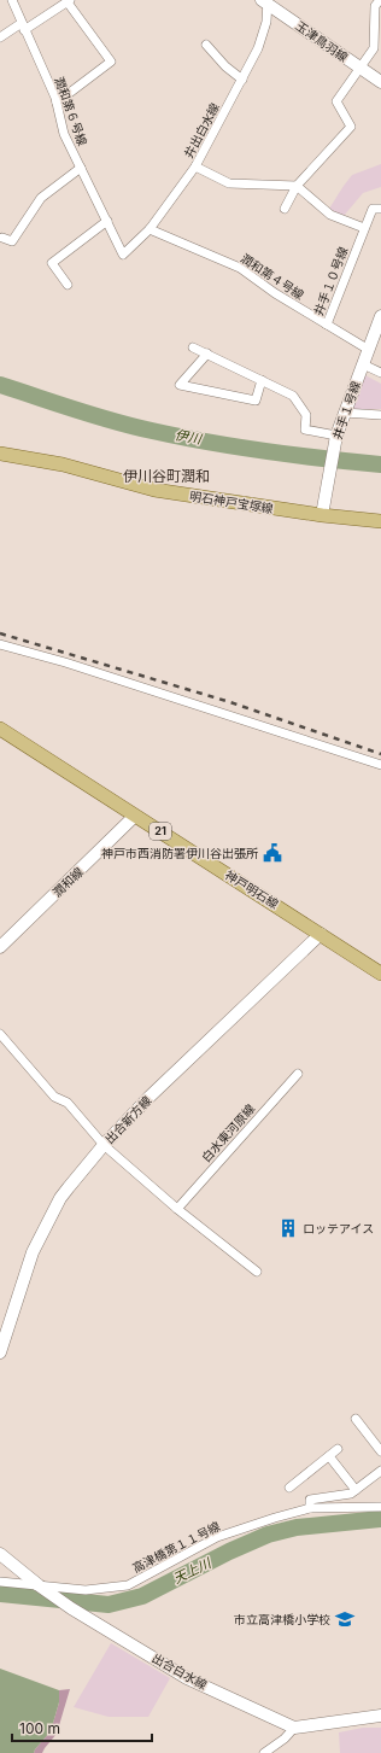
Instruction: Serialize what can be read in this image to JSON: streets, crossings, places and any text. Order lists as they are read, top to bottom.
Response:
{
  "streets": {
    "main road": ["明石神戸宝塚線", "21", "神戸明石線"],
    "street": [
      "玉津鳥羽線",
      "潤和第６号線",
      "井出白水線",
      "潤和第４号線",
      "井手１０号線",
      "井手１号線",
      "潤和線",
      "出合新方線",
      "白水東河原線",
      "高津橋第１１号線",
      "出合白水線"
    ]
  },
  "crossings": [
    ["玉津鳥羽線", "井出白水線"],
    ["潤和第６号線", "井出白水線"],
    ["井出白水線", "潤和第４号線"],
    ["潤和第４号線", "井手１０号線"],
    ["井手１０号線", "井手１号線"],
    ["井手１号線", "明石神戸宝塚線"],
    ["潤和線", "神戸明石線"],
    ["神戸明石線", "出合新方線"],
    ["高津橋第１１号線", "出合白水線"]
  ],
  "districts": ["伊川谷町潤和"],
  "water": ["伊川", "天上川"],
  "places": {
    "public building": ["神戸市西消防署伊川谷出張所"],
    "building": ["ロッテアイス"],
    "school or university": ["市立高津橋小学校"]
  },
  "scale_bar": "100 m"
}
